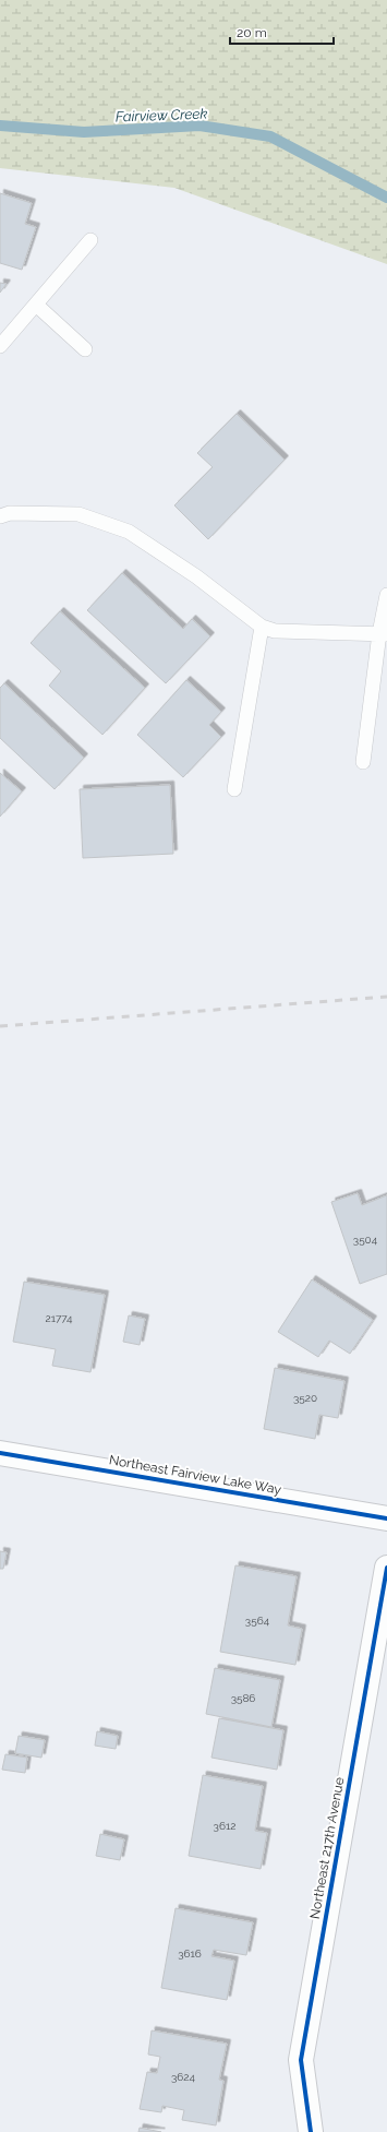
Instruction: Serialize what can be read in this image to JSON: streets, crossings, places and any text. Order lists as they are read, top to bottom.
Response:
{
  "streets": {
    "street": ["Northeast Fairview Lake Way", "Northeast 217th Avenue"]
  },
  "water": ["Fairview Creek"],
  "house_numbers": [
    "3504",
    "21774",
    "3520",
    "3564",
    "3586",
    "3612",
    "3616",
    "3624"
  ],
  "scale_bar": "20 m"
}
